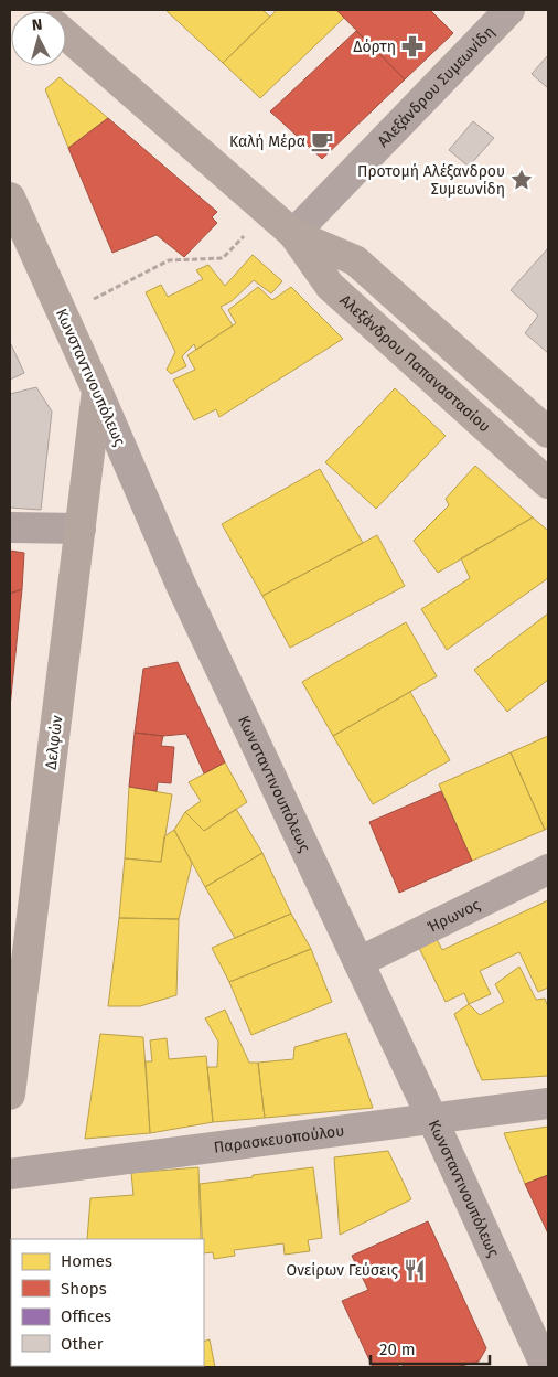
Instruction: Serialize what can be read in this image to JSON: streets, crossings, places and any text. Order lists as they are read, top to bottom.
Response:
{
  "streets": {
    "main road": ["Αλεξάνδρου Παπαναστασίου", "Κωνσταντινουπόλεως", "Δελφών"],
    "street": ["Αλεξάνδρου Συμεωνίδη", "Ήρωνος", "Παρασκευοπούλου"]
  },
  "crossings": [
    ["Αλεξάνδρου Συμεωνίδη", "Αλεξάνδρου Παπαναστασίου"],
    ["Κωνσταντινουπόλεως", "Δελφών"],
    ["Κωνσταντινουπόλεως", "Ήρωνος"],
    ["Κωνσταντινουπόλεως", "Παρασκευοπούλου"]
  ],
  "places": {
    "pharmacy": ["Δόρτη"],
    "cafe": ["Καλή Μέρα"],
    "place": ["Προτομή Αλέξανδρου Συμεωνίδη"],
    "restaurant": ["Ονείρων Γεύσεις"]
  },
  "legend": [
    "Homes",
    "Shops",
    "Offices",
    "Other"
  ],
  "scale_bar": "20 m",
  "north": "top"
}
